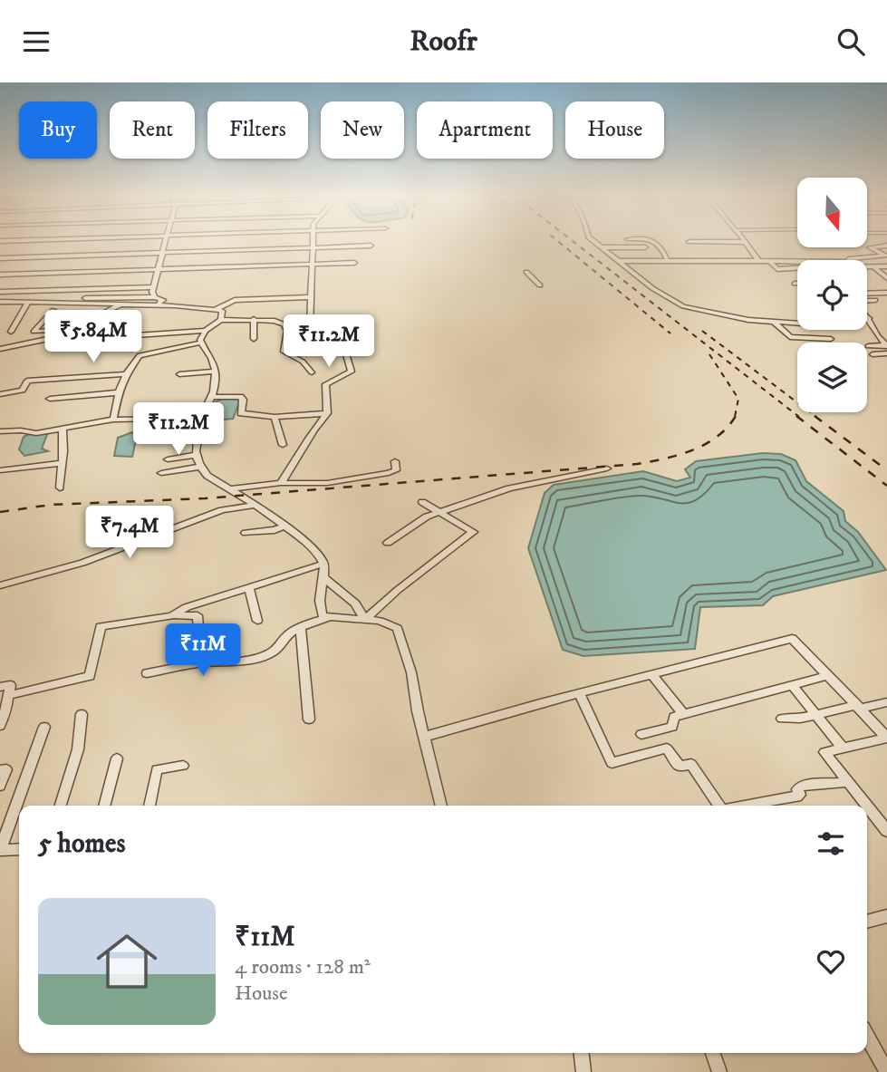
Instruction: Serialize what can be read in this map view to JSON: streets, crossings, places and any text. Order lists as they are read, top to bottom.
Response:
{
  "north": "bottom",
  "page": {
    "header": "Roofr",
    "chip": [
      "Buy",
      "Rent",
      "Filters",
      "New",
      "Apartment",
      "House"
    ],
    "price": [
      "₹5.84M",
      "₹11.2M",
      "₹11.2M",
      "₹7.4M",
      "₹11M"
    ],
    "heading": "5 homes",
    "list": [
      {
        "name": "₹11M",
        "note": "4 rooms · 128 m² · House"
      }
    ]
  }
}
